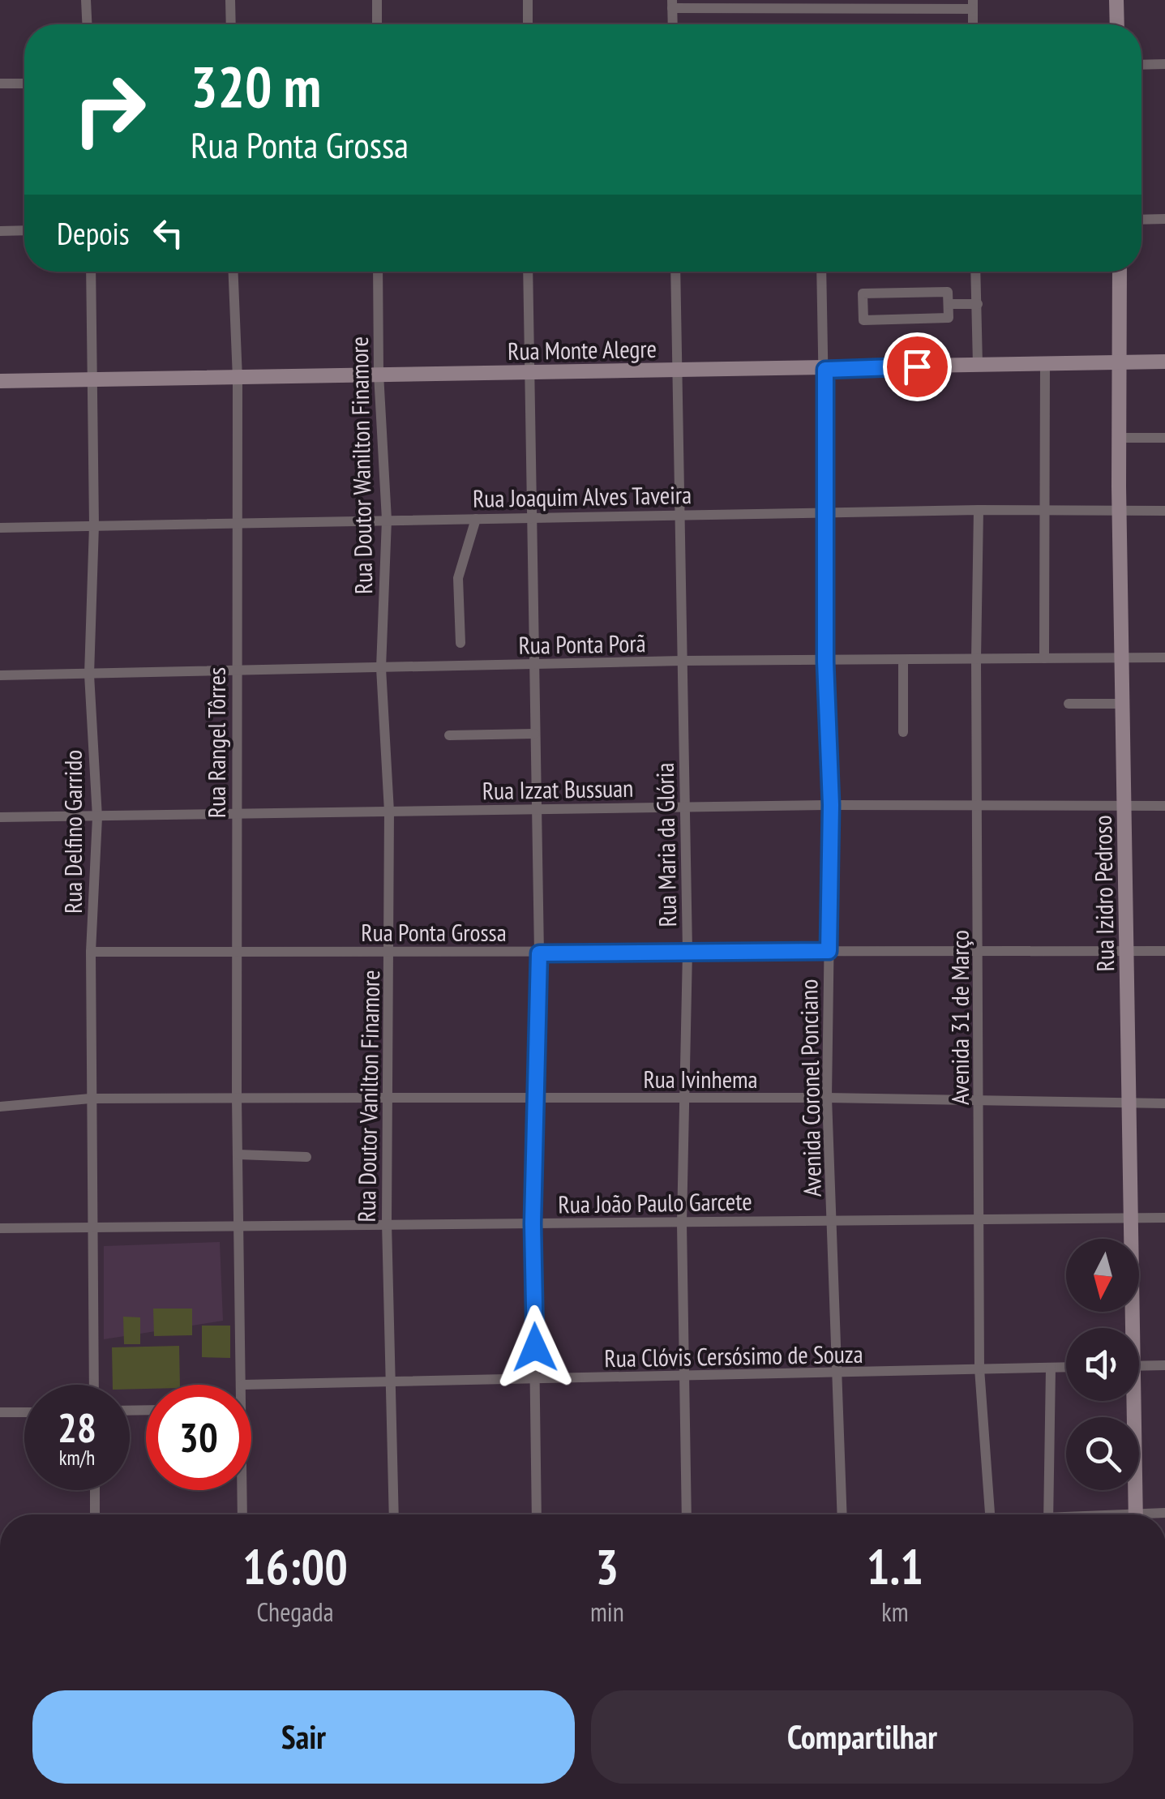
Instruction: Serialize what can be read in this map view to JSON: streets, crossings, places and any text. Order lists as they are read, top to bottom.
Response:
{
  "streets": {
    "street": [
      "Rua Monte Alegre",
      "Rua Doutor Wanilton Finamore",
      "Rua Joaquim Alves Taveira",
      "Rua Ponta Porã",
      "Rua Rangel Tôrres",
      "Rua Izzat Bussuan",
      "Rua Delfino Garrido",
      "Rua Maria da Glória",
      "Rua Izidro Pedroso",
      "Rua Ponta Grossa",
      "Avenida 31 de Março",
      "Rua Ivinhema",
      "Avenida Coronel Ponciano",
      "Rua Doutor Vanilton Finamore",
      "Rua João Paulo Garcete",
      "Rua Clóvis Cersósimo de Souza"
    ]
  },
  "crossings": [
    ["Rua Monte Alegre", "Rua Doutor Wanilton Finamore"],
    ["Rua Monte Alegre", "Rua Rangel Tôrres"],
    ["Rua Monte Alegre", "Rua Delfino Garrido"],
    ["Rua Monte Alegre", "Rua Maria da Glória"],
    ["Rua Monte Alegre", "Rua Izidro Pedroso"],
    ["Rua Monte Alegre", "Avenida Coronel Ponciano"],
    ["Rua Doutor Wanilton Finamore", "Rua Joaquim Alves Taveira"],
    ["Rua Doutor Wanilton Finamore", "Rua Ponta Porã"],
    ["Rua Doutor Wanilton Finamore", "Rua Doutor Vanilton Finamore"],
    ["Rua Joaquim Alves Taveira", "Rua Rangel Tôrres"],
    ["Rua Joaquim Alves Taveira", "Rua Delfino Garrido"],
    ["Rua Joaquim Alves Taveira", "Rua Maria da Glória"],
    ["Rua Joaquim Alves Taveira", "Rua Izidro Pedroso"],
    ["Rua Joaquim Alves Taveira", "Avenida 31 de Março"],
    ["Rua Joaquim Alves Taveira", "Avenida Coronel Ponciano"],
    ["Rua Ponta Porã", "Rua Rangel Tôrres"],
    ["Rua Ponta Porã", "Rua Delfino Garrido"],
    ["Rua Ponta Porã", "Rua Maria da Glória"],
    ["Rua Ponta Porã", "Rua Izidro Pedroso"],
    ["Rua Ponta Porã", "Avenida 31 de Março"],
    ["Rua Ponta Porã", "Avenida Coronel Ponciano"],
    ["Rua Ponta Porã", "Rua Doutor Vanilton Finamore"],
    ["Rua Rangel Tôrres", "Rua Izzat Bussuan"],
    ["Rua Rangel Tôrres", "Rua Ponta Grossa"],
    ["Rua Rangel Tôrres", "Rua Ivinhema"],
    ["Rua Rangel Tôrres", "Rua João Paulo Garcete"],
    ["Rua Rangel Tôrres", "Rua Clóvis Cersósimo de Souza"],
    ["Rua Izzat Bussuan", "Rua Delfino Garrido"],
    ["Rua Izzat Bussuan", "Rua Maria da Glória"],
    ["Rua Izzat Bussuan", "Rua Izidro Pedroso"],
    ["Rua Izzat Bussuan", "Avenida 31 de Março"],
    ["Rua Izzat Bussuan", "Avenida Coronel Ponciano"],
    ["Rua Izzat Bussuan", "Rua Doutor Vanilton Finamore"],
    ["Rua Delfino Garrido", "Rua Ponta Grossa"],
    ["Rua Delfino Garrido", "Rua Ivinhema"],
    ["Rua Delfino Garrido", "Rua João Paulo Garcete"],
    ["Rua Maria da Glória", "Rua Ponta Grossa"],
    ["Rua Maria da Glória", "Rua Ivinhema"],
    ["Rua Maria da Glória", "Rua João Paulo Garcete"],
    ["Rua Maria da Glória", "Rua Clóvis Cersósimo de Souza"],
    ["Rua Izidro Pedroso", "Rua Ponta Grossa"],
    ["Rua Izidro Pedroso", "Rua Ivinhema"],
    ["Rua Izidro Pedroso", "Rua João Paulo Garcete"],
    ["Rua Ponta Grossa", "Avenida 31 de Março"],
    ["Rua Ponta Grossa", "Avenida Coronel Ponciano"],
    ["Rua Ponta Grossa", "Rua Doutor Vanilton Finamore"],
    ["Avenida 31 de Março", "Rua Ivinhema"],
    ["Avenida 31 de Março", "Rua João Paulo Garcete"],
    ["Avenida 31 de Março", "Rua Clóvis Cersósimo de Souza"],
    ["Rua Ivinhema", "Avenida Coronel Ponciano"],
    ["Rua Ivinhema", "Rua Doutor Vanilton Finamore"],
    ["Avenida Coronel Ponciano", "Rua João Paulo Garcete"],
    ["Avenida Coronel Ponciano", "Rua Clóvis Cersósimo de Souza"],
    ["Rua Doutor Vanilton Finamore", "Rua João Paulo Garcete"],
    ["Rua Doutor Vanilton Finamore", "Rua Clóvis Cersósimo de Souza"]
  ],
  "north": "bottom",
  "page": {
    "turn": ["320 m", "Rua Ponta Grossa"],
    "then": "Depois",
    "speed": "28 km/h",
    "limit": "30",
    "eta": [
      "16:00",
      "Chegada",
      "3",
      "min",
      "1.1",
      "km"
    ],
    "buttons": ["Sair", "Compartilhar"]
  }
}
